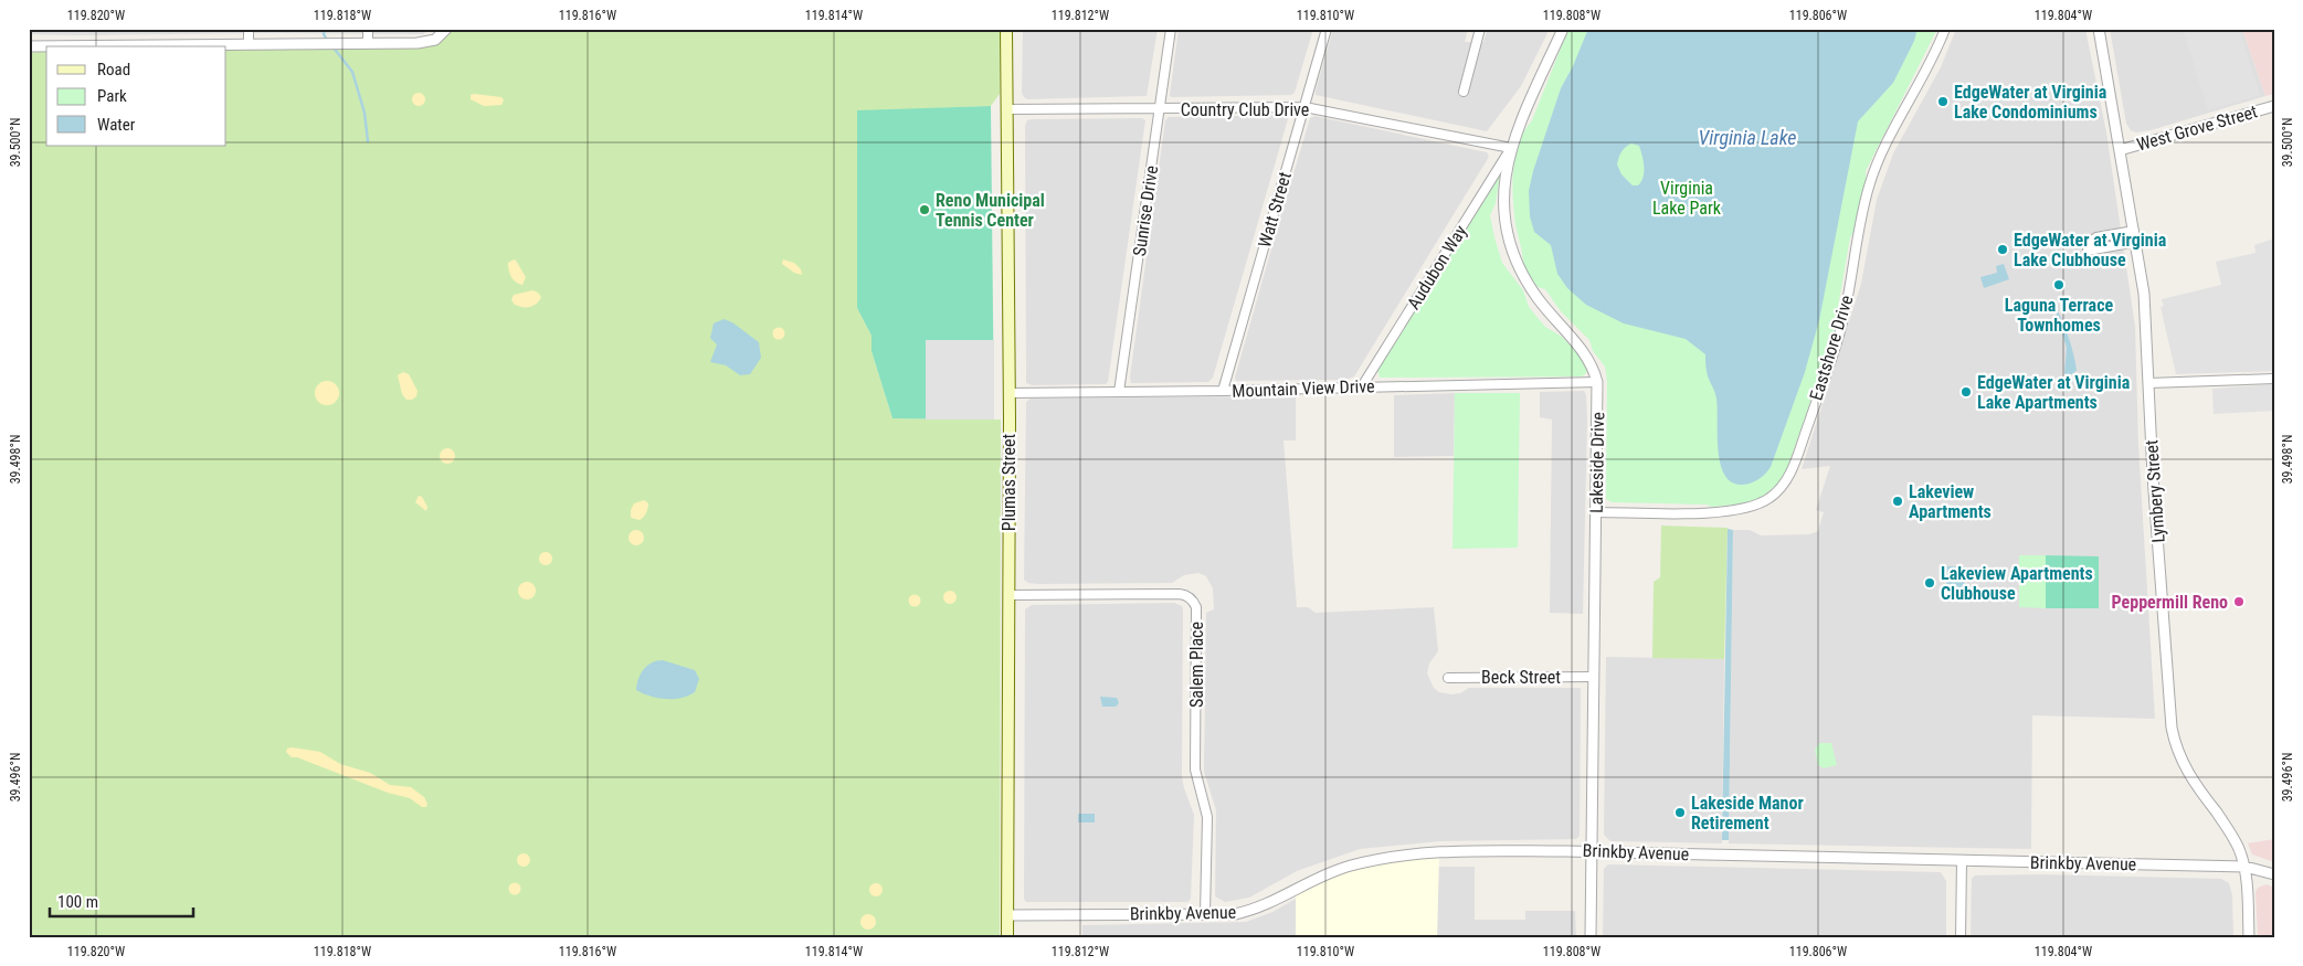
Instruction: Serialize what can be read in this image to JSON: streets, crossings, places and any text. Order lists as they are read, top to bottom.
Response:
{
  "streets": {
    "main road": ["Plumas Street"],
    "street": [
      "Country Club Drive",
      "West Grove Street",
      "Watt Street",
      "Sunrise Drive",
      "Audubon Way",
      "Eastshore Drive",
      "Mountain View Drive",
      "Lakeside Drive",
      "Lymbery Street",
      "Salem Place",
      "Beck Street",
      "Brinkby Avenue"
    ]
  },
  "crossings": [
    ["Country Club Drive", "Watt Street"],
    ["Country Club Drive", "Sunrise Drive"],
    ["Country Club Drive", "Audubon Way"],
    ["Country Club Drive", "Lakeside Drive"],
    ["Country Club Drive", "Plumas Street"],
    ["West Grove Street", "Lymbery Street"],
    ["Watt Street", "Mountain View Drive"],
    ["Sunrise Drive", "Mountain View Drive"],
    ["Audubon Way", "Mountain View Drive"],
    ["Audubon Way", "Lakeside Drive"],
    ["Eastshore Drive", "Lakeside Drive"],
    ["Mountain View Drive", "Lakeside Drive"],
    ["Mountain View Drive", "Plumas Street"],
    ["Lakeside Drive", "Beck Street"],
    ["Lakeside Drive", "Brinkby Avenue"],
    ["Plumas Street", "Salem Place"],
    ["Plumas Street", "Brinkby Avenue"],
    ["Lymbery Street", "Brinkby Avenue"],
    ["Salem Place", "Brinkby Avenue"]
  ],
  "water": ["Virginia Lake"],
  "parks": ["Virginia Lake Park"],
  "places": [
    "EdgeWater at Virginia Lake Condominiums",
    "Reno Municipal Tennis Center",
    "EdgeWater at Virginia Lake Clubhouse",
    "Laguna Terrace Townhomes",
    "EdgeWater at Virginia Lake Apartments",
    "Lakeview Apartments",
    "Lakeview Apartments Clubhouse",
    "Peppermill Reno",
    "Lakeside Manor Retirement"
  ],
  "legend": ["Road", "Park", "Water"],
  "scale_bar": "100 m",
  "coordinates": [
    "119.820°W",
    "119.818°W",
    "119.816°W",
    "119.814°W",
    "119.812°W",
    "119.810°W",
    "119.808°W",
    "119.806°W",
    "119.804°W",
    "39.500°N",
    "39.498°N",
    "39.496°N"
  ]
}
